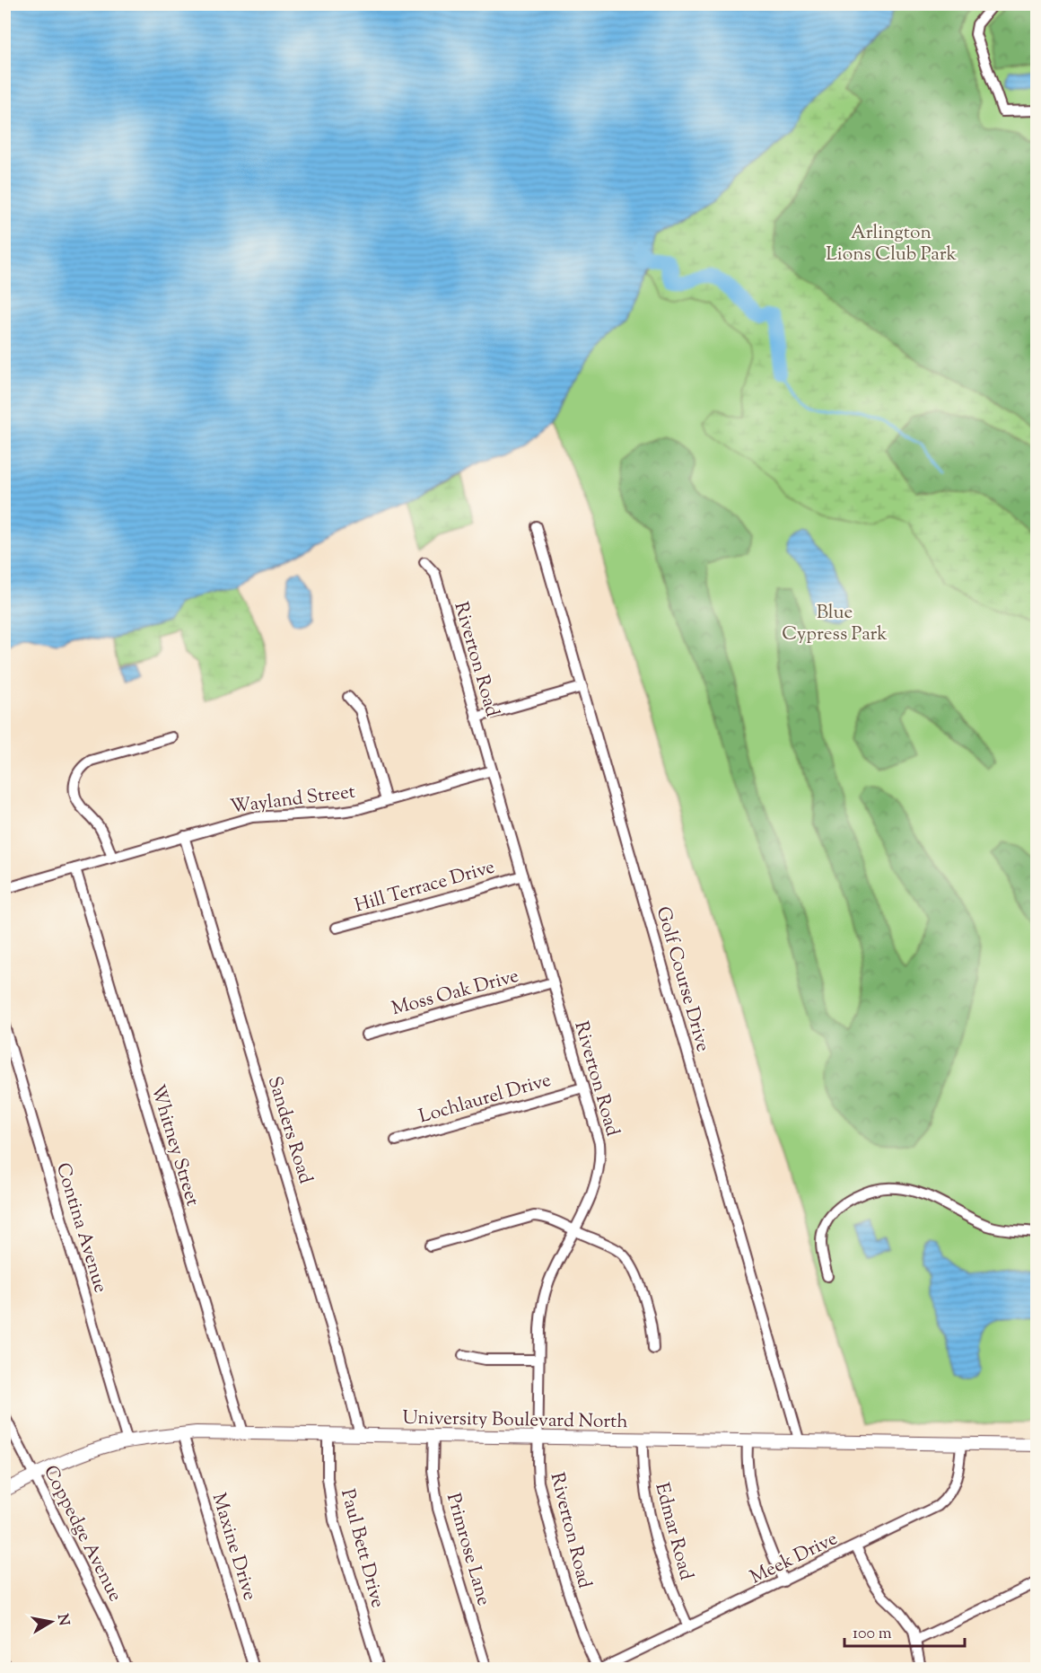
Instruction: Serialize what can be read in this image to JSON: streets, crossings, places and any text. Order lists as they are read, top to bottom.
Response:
{
  "streets": {
    "street": [
      "Riverton Road",
      "Wayland Street",
      "Hill Terrace Drive",
      "Golf Course Drive",
      "Moss Oak Drive",
      "Lochlaurel Drive",
      "Sanders Road",
      "Whitney Street",
      "Contina Avenue",
      "University Boulevard North",
      "Edmar Road",
      "Coppedge Avenue",
      "Maxine Drive",
      "Paul Bett Drive",
      "Primrose Lane",
      "Meek Drive"
    ]
  },
  "crossings": [
    ["Riverton Road", "Wayland Street"],
    ["Riverton Road", "Hill Terrace Drive"],
    ["Riverton Road", "Moss Oak Drive"],
    ["Riverton Road", "Lochlaurel Drive"],
    ["Riverton Road", "University Boulevard North"],
    ["Wayland Street", "Sanders Road"],
    ["Wayland Street", "Whitney Street"],
    ["Golf Course Drive", "University Boulevard North"],
    ["Sanders Road", "University Boulevard North"],
    ["Whitney Street", "University Boulevard North"],
    ["Contina Avenue", "University Boulevard North"],
    ["University Boulevard North", "Edmar Road"],
    ["University Boulevard North", "Coppedge Avenue"],
    ["University Boulevard North", "Maxine Drive"],
    ["University Boulevard North", "Paul Bett Drive"],
    ["University Boulevard North", "Primrose Lane"],
    ["University Boulevard North", "Meek Drive"],
    ["Edmar Road", "Meek Drive"]
  ],
  "parks": ["Arlington Lions Club Park", "Blue Cypress Park"],
  "scale_bar": "100 m",
  "north": "right"
}
